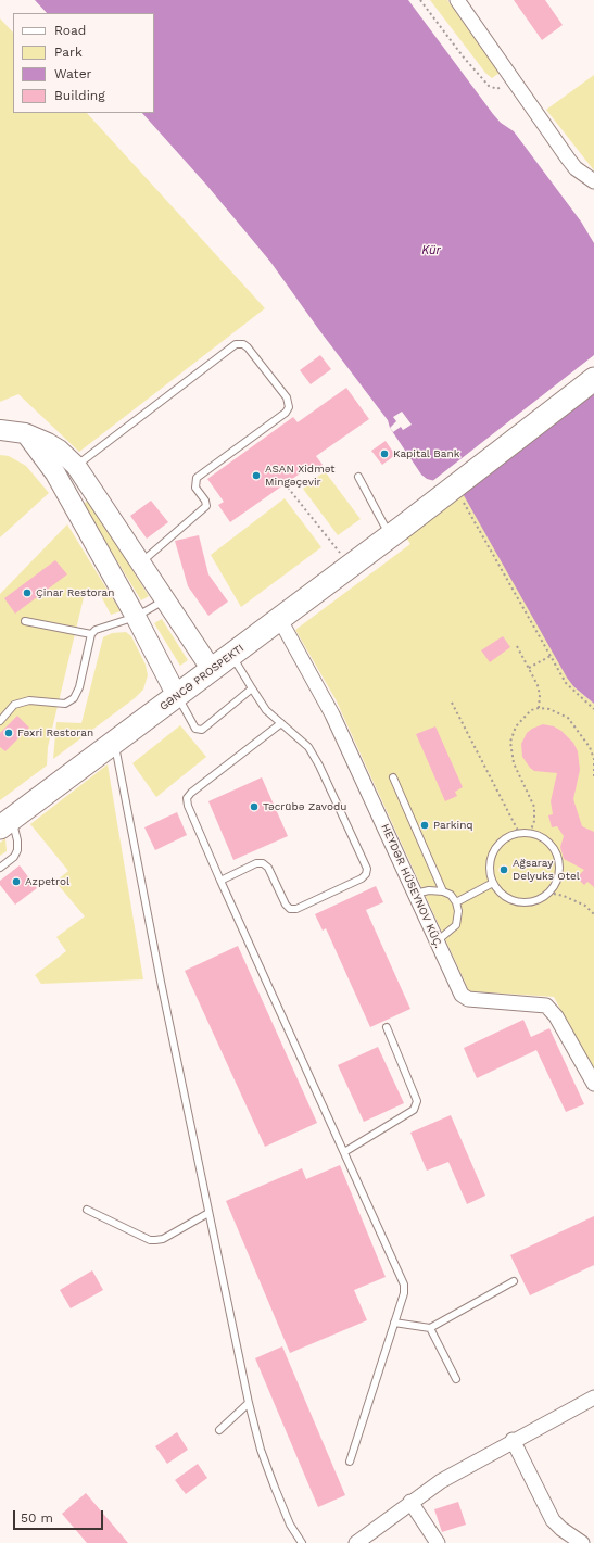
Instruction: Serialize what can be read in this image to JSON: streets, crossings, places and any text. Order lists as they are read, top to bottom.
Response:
{
  "streets": {
    "main road": ["GƏNCƏ PROSPEKTI"],
    "street": ["HEYDƏR HÜSEYNOV KÜÇ."]
  },
  "crossings": [
    ["GƏNCƏ PROSPEKTI", "HEYDƏR HÜSEYNOV KÜÇ."]
  ],
  "water": ["Kür"],
  "places": [
    "Kapital Bank",
    "ASAN Xidmət Mingəçevir",
    "Çinar Restoran",
    "Fəxri Restoran",
    "Təcrübə Zavodu",
    "Parkinq",
    "Ağsaray Delyuks Otel",
    "Azpetrol"
  ],
  "legend": [
    "Road",
    "Park",
    "Water",
    "Building"
  ],
  "scale_bar": "50 m"
}
